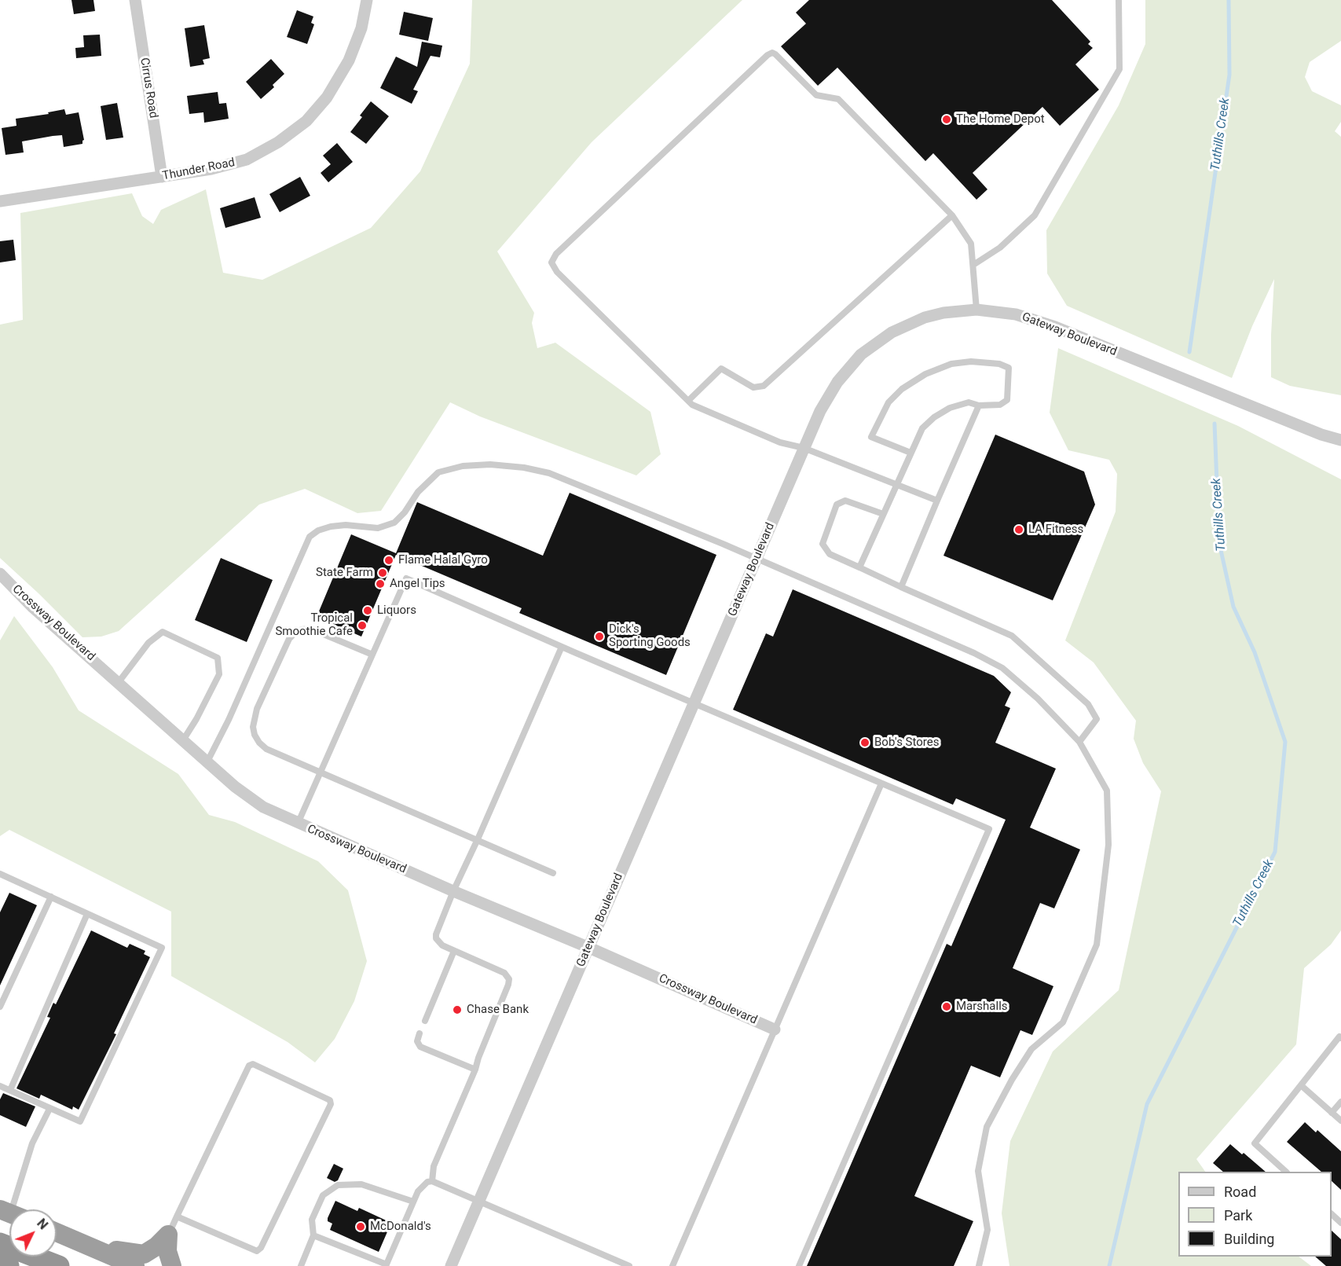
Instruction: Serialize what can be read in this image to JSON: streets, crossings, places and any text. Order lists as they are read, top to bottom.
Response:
{
  "streets": {
    "street": [
      "Cirrus Road",
      "Thunder Road",
      "Gateway Boulevard",
      "Crossway Boulevard"
    ]
  },
  "crossings": [
    ["Cirrus Road", "Thunder Road"],
    ["Gateway Boulevard", "Crossway Boulevard"]
  ],
  "water": ["Tuthills Creek"],
  "places": [
    "The Home Depot",
    "LA Fitness",
    "Flame Halal Gyro",
    "State Farm",
    "Angel Tips",
    "Liquors",
    "Tropical Smoothie Cafe",
    "Dick's Sporting Goods",
    "Bob's Stores",
    "Marshalls",
    "Chase Bank",
    "McDonald's"
  ],
  "legend": ["Road", "Park", "Building"],
  "north": "top right"
}
